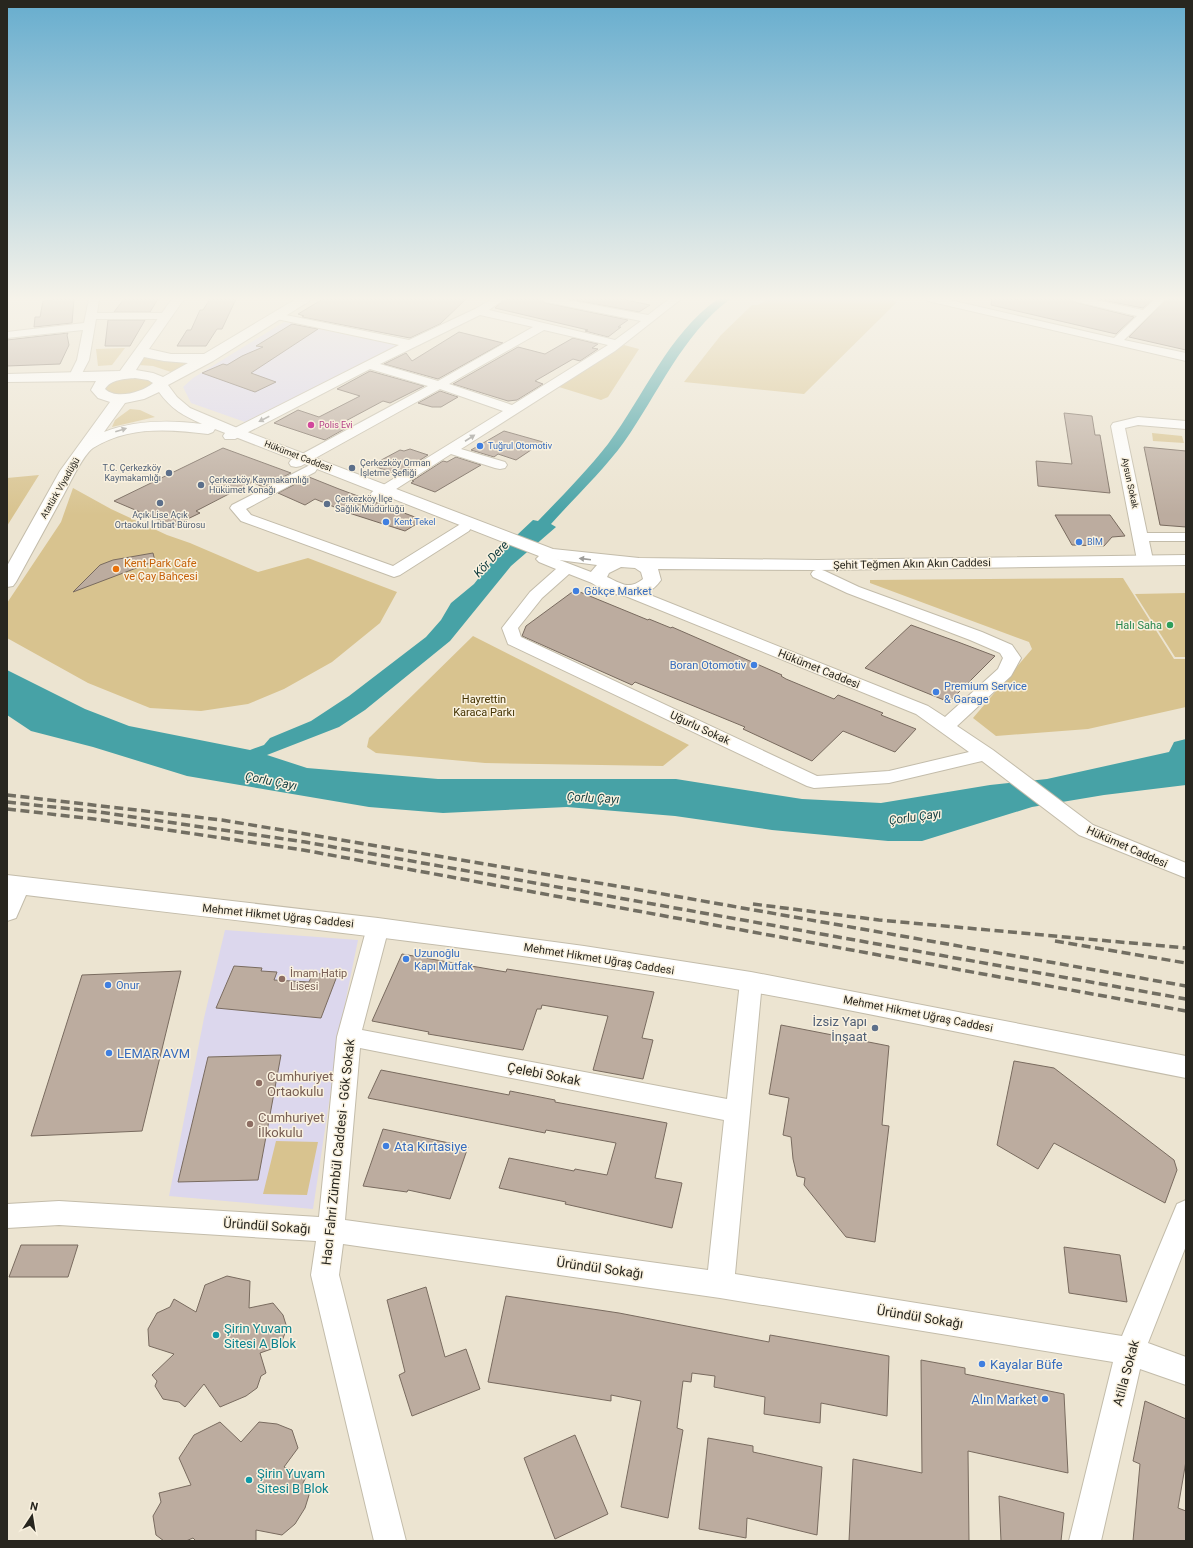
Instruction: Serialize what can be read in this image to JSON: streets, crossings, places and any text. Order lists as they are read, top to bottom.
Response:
{
  "streets": {
    "main road": [
      "Hükümet Caddesi",
      "Atatürk Viyadüğü",
      "Şehit Teğmen Akın Akın Caddesi",
      "Mehmet Hikmet Uğraş Caddesi"
    ],
    "street": [
      "Aysun Sokak",
      "Uğurlu Sokak",
      "Çelebi Sokak",
      "Hacı Fahri Zümbül Caddesi - Gök Sokak",
      "Üründül Sokağı",
      "Atilla Sokak"
    ]
  },
  "crossings": [
    ["Hükümet Caddesi", "Atatürk Viyadüğü"],
    ["Hükümet Caddesi", "Şehit Teğmen Akın Akın Caddesi"],
    ["Hükümet Caddesi", "Uğurlu Sokak"],
    ["Aysun Sokak", "Şehit Teğmen Akın Akın Caddesi"],
    ["Mehmet Hikmet Uğraş Caddesi", "Hacı Fahri Zümbül Caddesi - Gök Sokak"],
    ["Çelebi Sokak", "Hacı Fahri Zümbül Caddesi - Gök Sokak"],
    ["Hacı Fahri Zümbül Caddesi - Gök Sokak", "Üründül Sokağı"],
    ["Üründül Sokağı", "Atilla Sokak"]
  ],
  "water": ["Kör Dere", "Çorlu Çayı"],
  "parks": ["Hayrettin Karaca Parkı"],
  "places": [
    "Polis Evi",
    "Tuğrul Otomotiv",
    "Çerkezköy Orman İşletme Şefliği",
    "T.C. Çerkezköy Kaymakamlığı",
    "Çerkezköy Kaymakamlığı Hükümet Konağı",
    "Açık Lise Açık Ortaokul İrtibat Bürosu",
    "Çerkezköy İlçe Sağlık Müdürlüğü",
    "Kent Tekel",
    "BİM",
    "Kent Park Cafe ve Çay Bahçesi",
    "Gökçe Market",
    "Halı Saha",
    "Boran Otomotiv",
    "Premium Service & Garage",
    "Uzunoğlu Kapı Mutfak",
    "İmam Hatip Lisesi",
    "Onur",
    "İzsiz Yapı İnşaat",
    "LEMAR AVM",
    "Cumhuriyet Ortaokulu",
    "Cumhuriyet İlkokulu",
    "Ata Kırtasiye",
    "Şirin Yuvam Sitesi A Blok",
    "Kayalar Büfe",
    "Alın Market",
    "Şirin Yuvam Sitesi B Blok"
  ],
  "north": "top"
}
